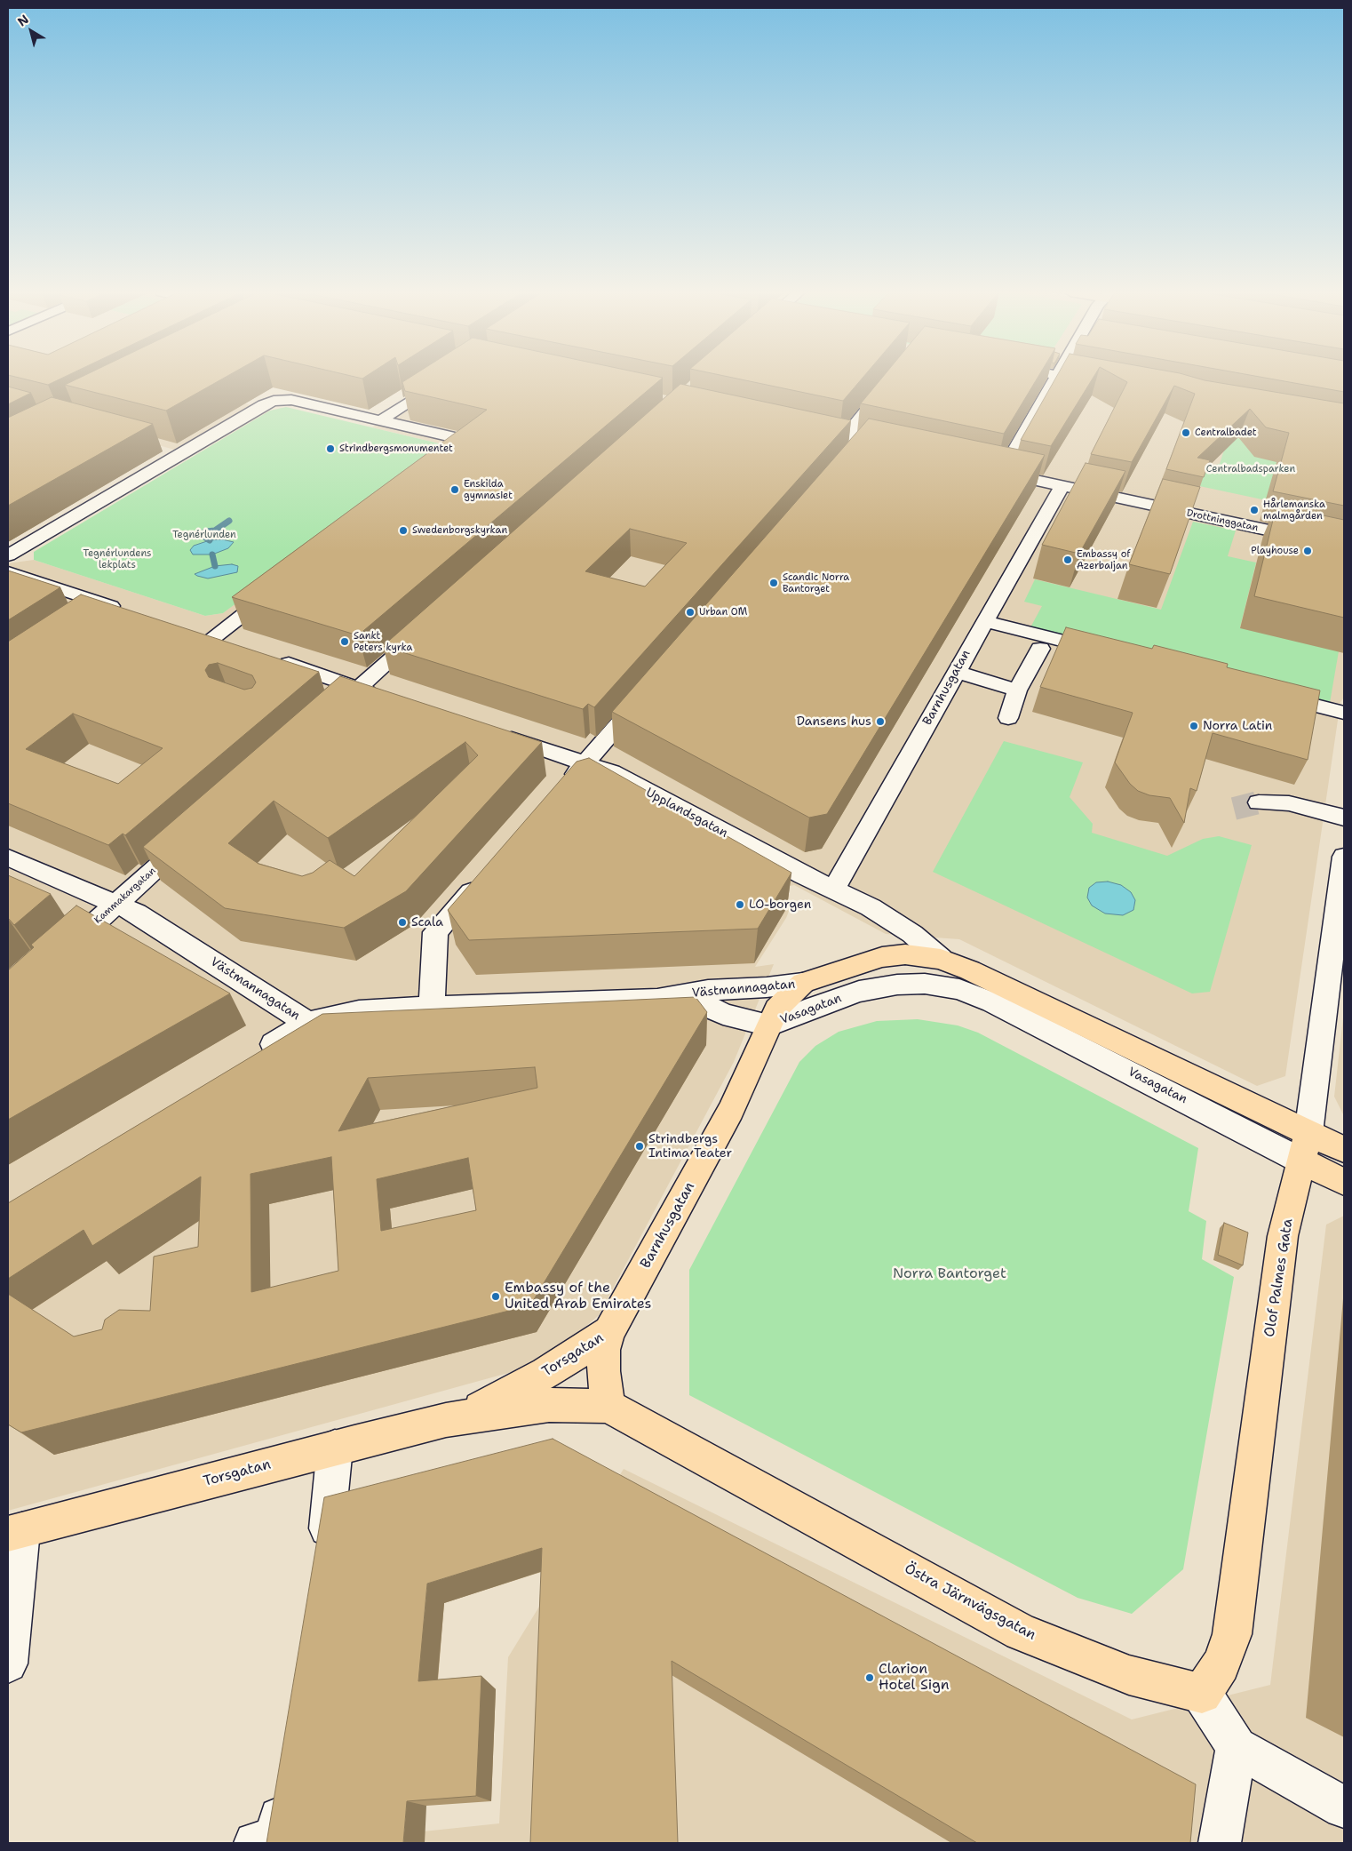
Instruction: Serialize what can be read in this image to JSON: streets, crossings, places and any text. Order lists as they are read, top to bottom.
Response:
{
  "streets": {
    "main road": [
      "Barnhusgatan",
      "Vasagatan",
      "Olof Palmes Gata",
      "Torsgatan",
      "Östra Järnvägsgatan"
    ],
    "street": [
      "Drottninggatan",
      "Upplandsgatan",
      "Kammakargatan",
      "Västmannagatan"
    ]
  },
  "crossings": [
    ["Drottninggatan", "Barnhusgatan"],
    ["Barnhusgatan", "Upplandsgatan"],
    ["Barnhusgatan", "Västmannagatan"],
    ["Barnhusgatan", "Vasagatan"],
    ["Barnhusgatan", "Torsgatan"],
    ["Barnhusgatan", "Östra Järnvägsgatan"],
    ["Upplandsgatan", "Vasagatan"],
    ["Kammakargatan", "Västmannagatan"],
    ["Västmannagatan", "Vasagatan"],
    ["Vasagatan", "Olof Palmes Gata"],
    ["Olof Palmes Gata", "Östra Järnvägsgatan"],
    ["Torsgatan", "Östra Järnvägsgatan"]
  ],
  "parks": [
    "Centralbadsparken",
    "Tegnérlunden",
    "Tegnérlundens lekplats",
    "Norra Bantorget"
  ],
  "places": [
    "Centralbadet",
    "Strindbergsmonumentet",
    "Enskilda gymnasiet",
    "Hårlemanska malmgården",
    "Swedenborgskyrkan",
    "Playhouse",
    "Embassy of Azerbaijan",
    "Scandic Norra Bantorget",
    "Urban OM",
    "Sankt Peters kyrka",
    "Dansens hus",
    "Norra Latin",
    "LO-borgen",
    "Scala",
    "Strindbergs Intima Teater",
    "Embassy of the United Arab Emirates",
    "Clarion Hotel Sign"
  ],
  "north": "top left"
}
